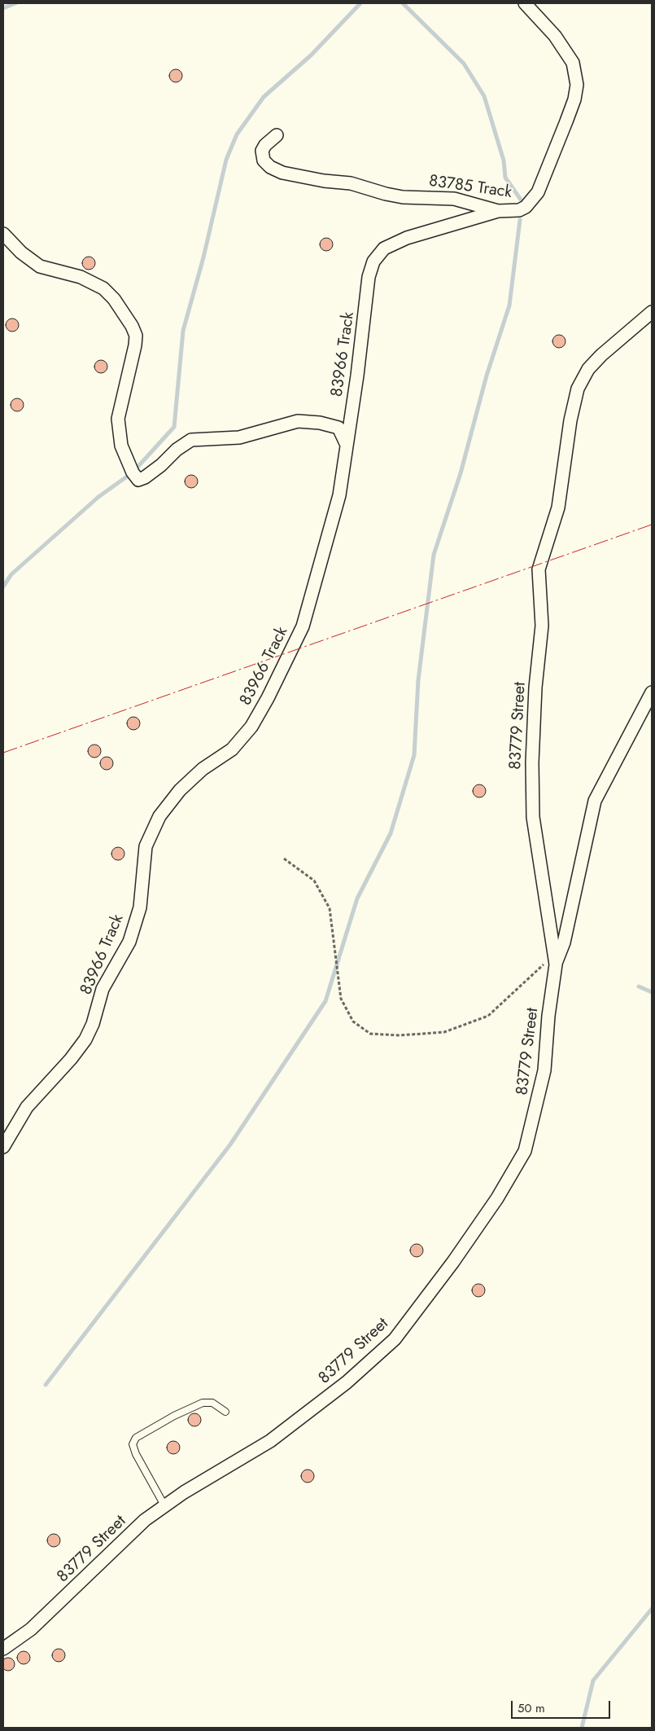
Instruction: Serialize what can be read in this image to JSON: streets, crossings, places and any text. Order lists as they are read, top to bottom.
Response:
{
  "streets": {
    "street": ["83785 Track", "83966 Track", "83779 Street"]
  },
  "crossings": [
    ["83785 Track", "83966 Track"]
  ],
  "scale_bar": "50 m"
}
